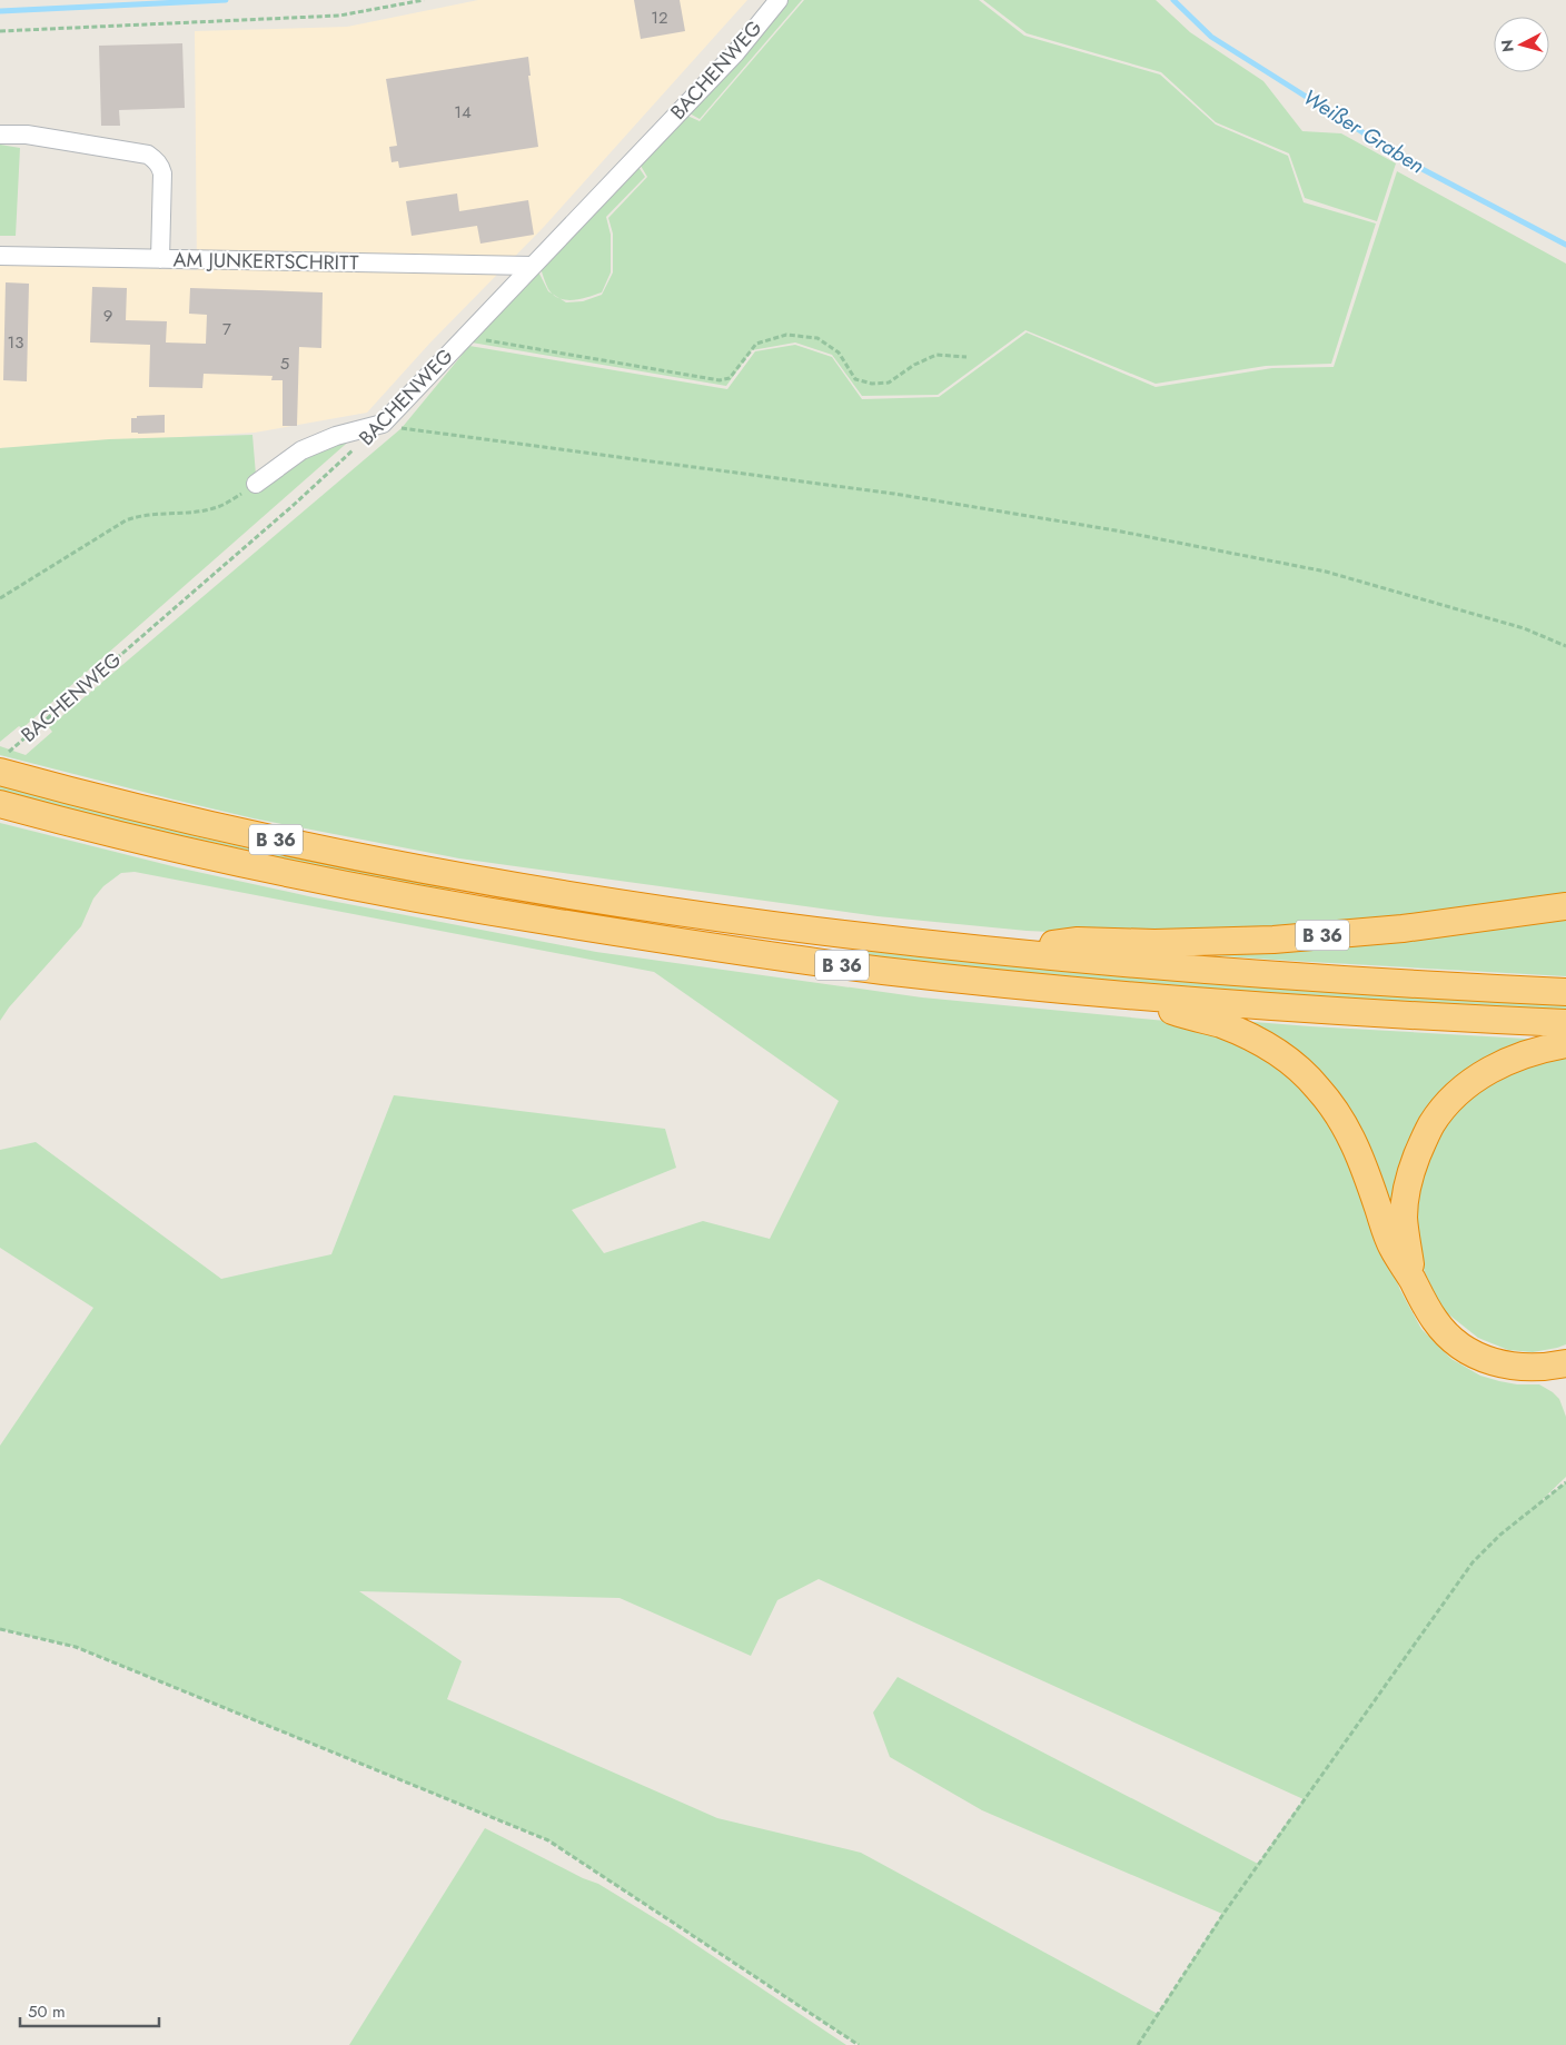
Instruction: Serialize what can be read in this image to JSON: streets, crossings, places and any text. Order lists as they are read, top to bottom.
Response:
{
  "streets": {
    "highway": ["B 36"],
    "street": ["BACHENWEG", "AM JUNKERTSCHRITT"]
  },
  "crossings": [
    ["BACHENWEG", "AM JUNKERTSCHRITT"],
    ["BACHENWEG", "B 36"]
  ],
  "water": ["Weißer Graben"],
  "house_numbers": [
    "12",
    "14",
    "9",
    "7",
    "13",
    "5"
  ],
  "scale_bar": "50 m",
  "north": "left"
}
